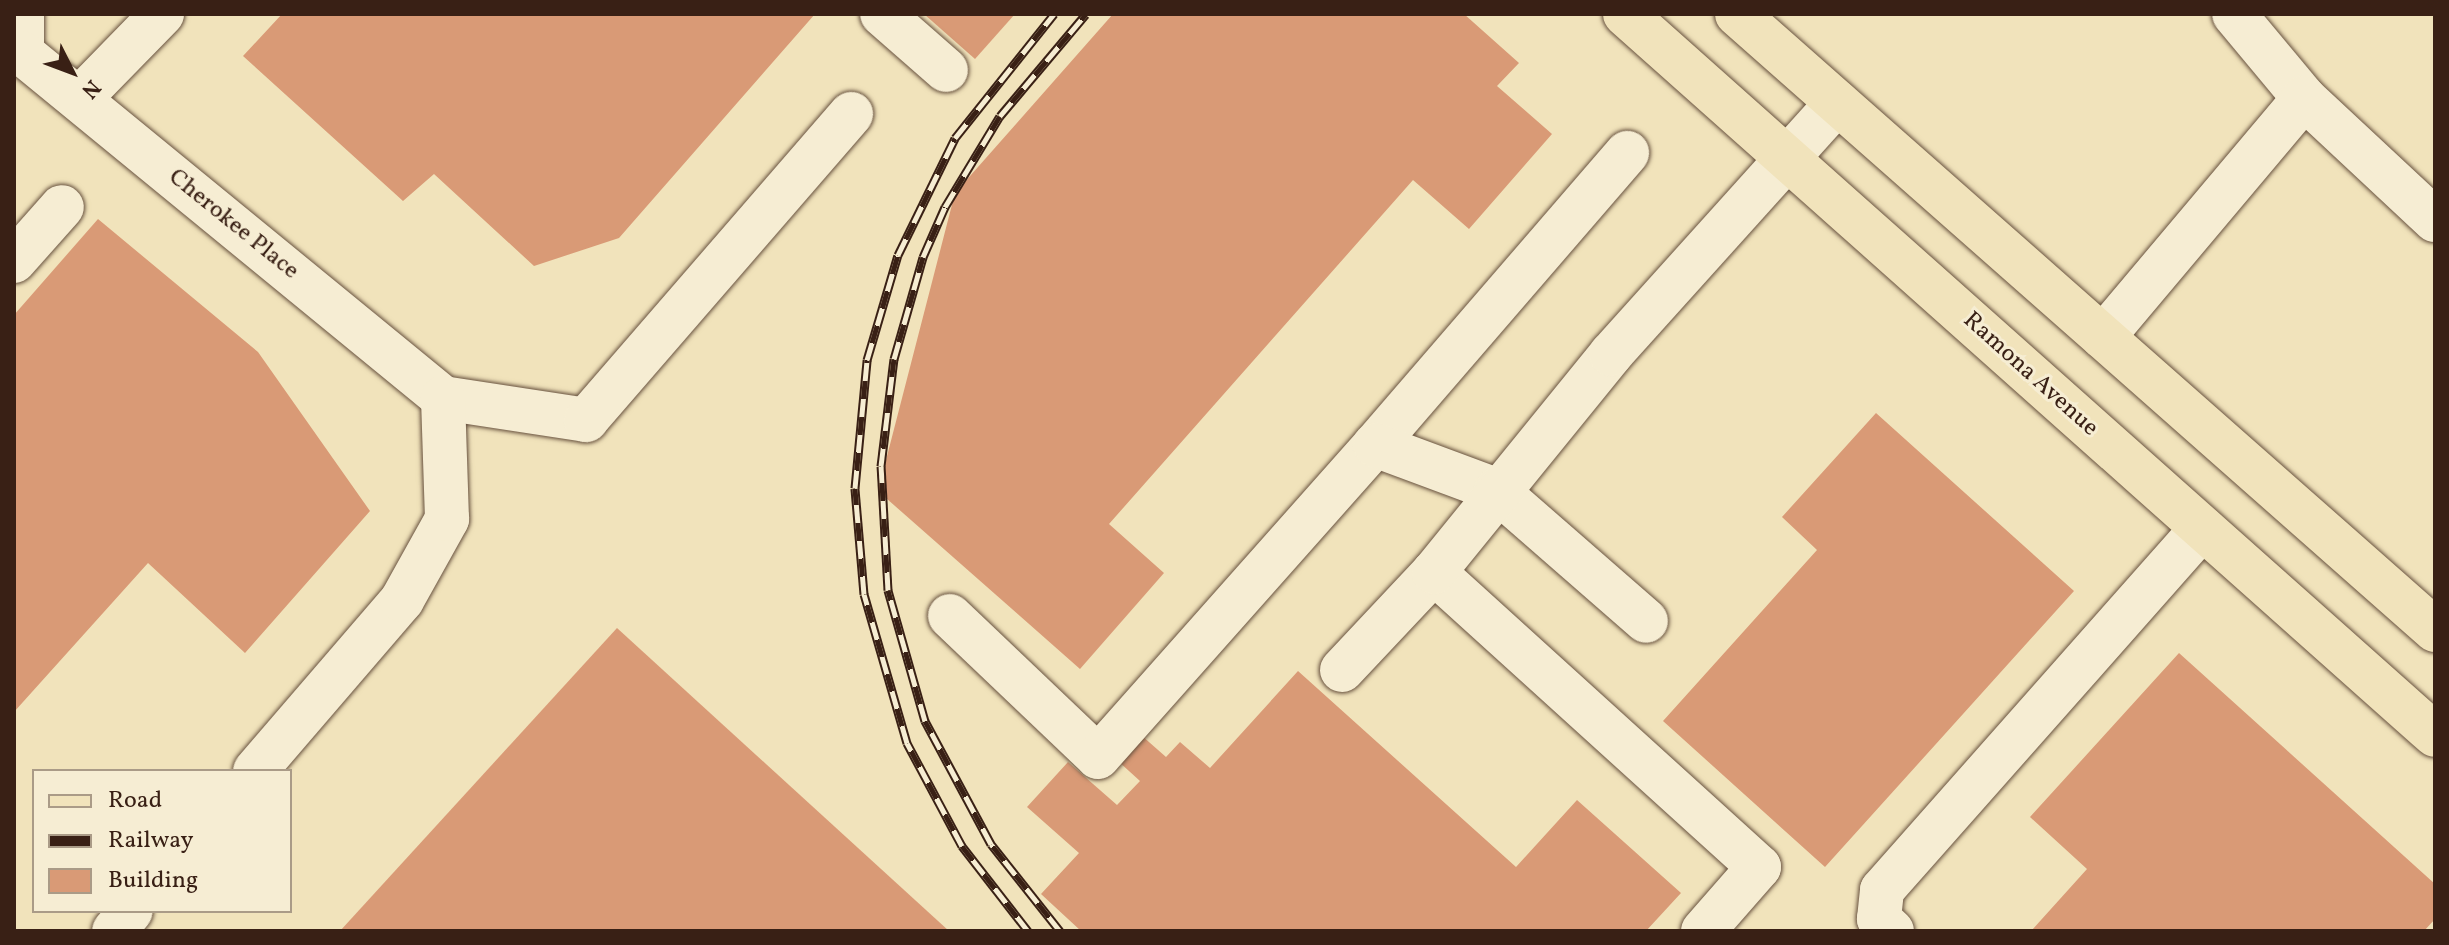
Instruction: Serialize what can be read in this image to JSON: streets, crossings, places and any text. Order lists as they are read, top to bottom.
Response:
{
  "streets": {
    "main road": ["Ramona Avenue"],
    "street": ["Cherokee Place"]
  },
  "legend": ["Road", "Railway", "Building"],
  "north": "bottom right"
}
